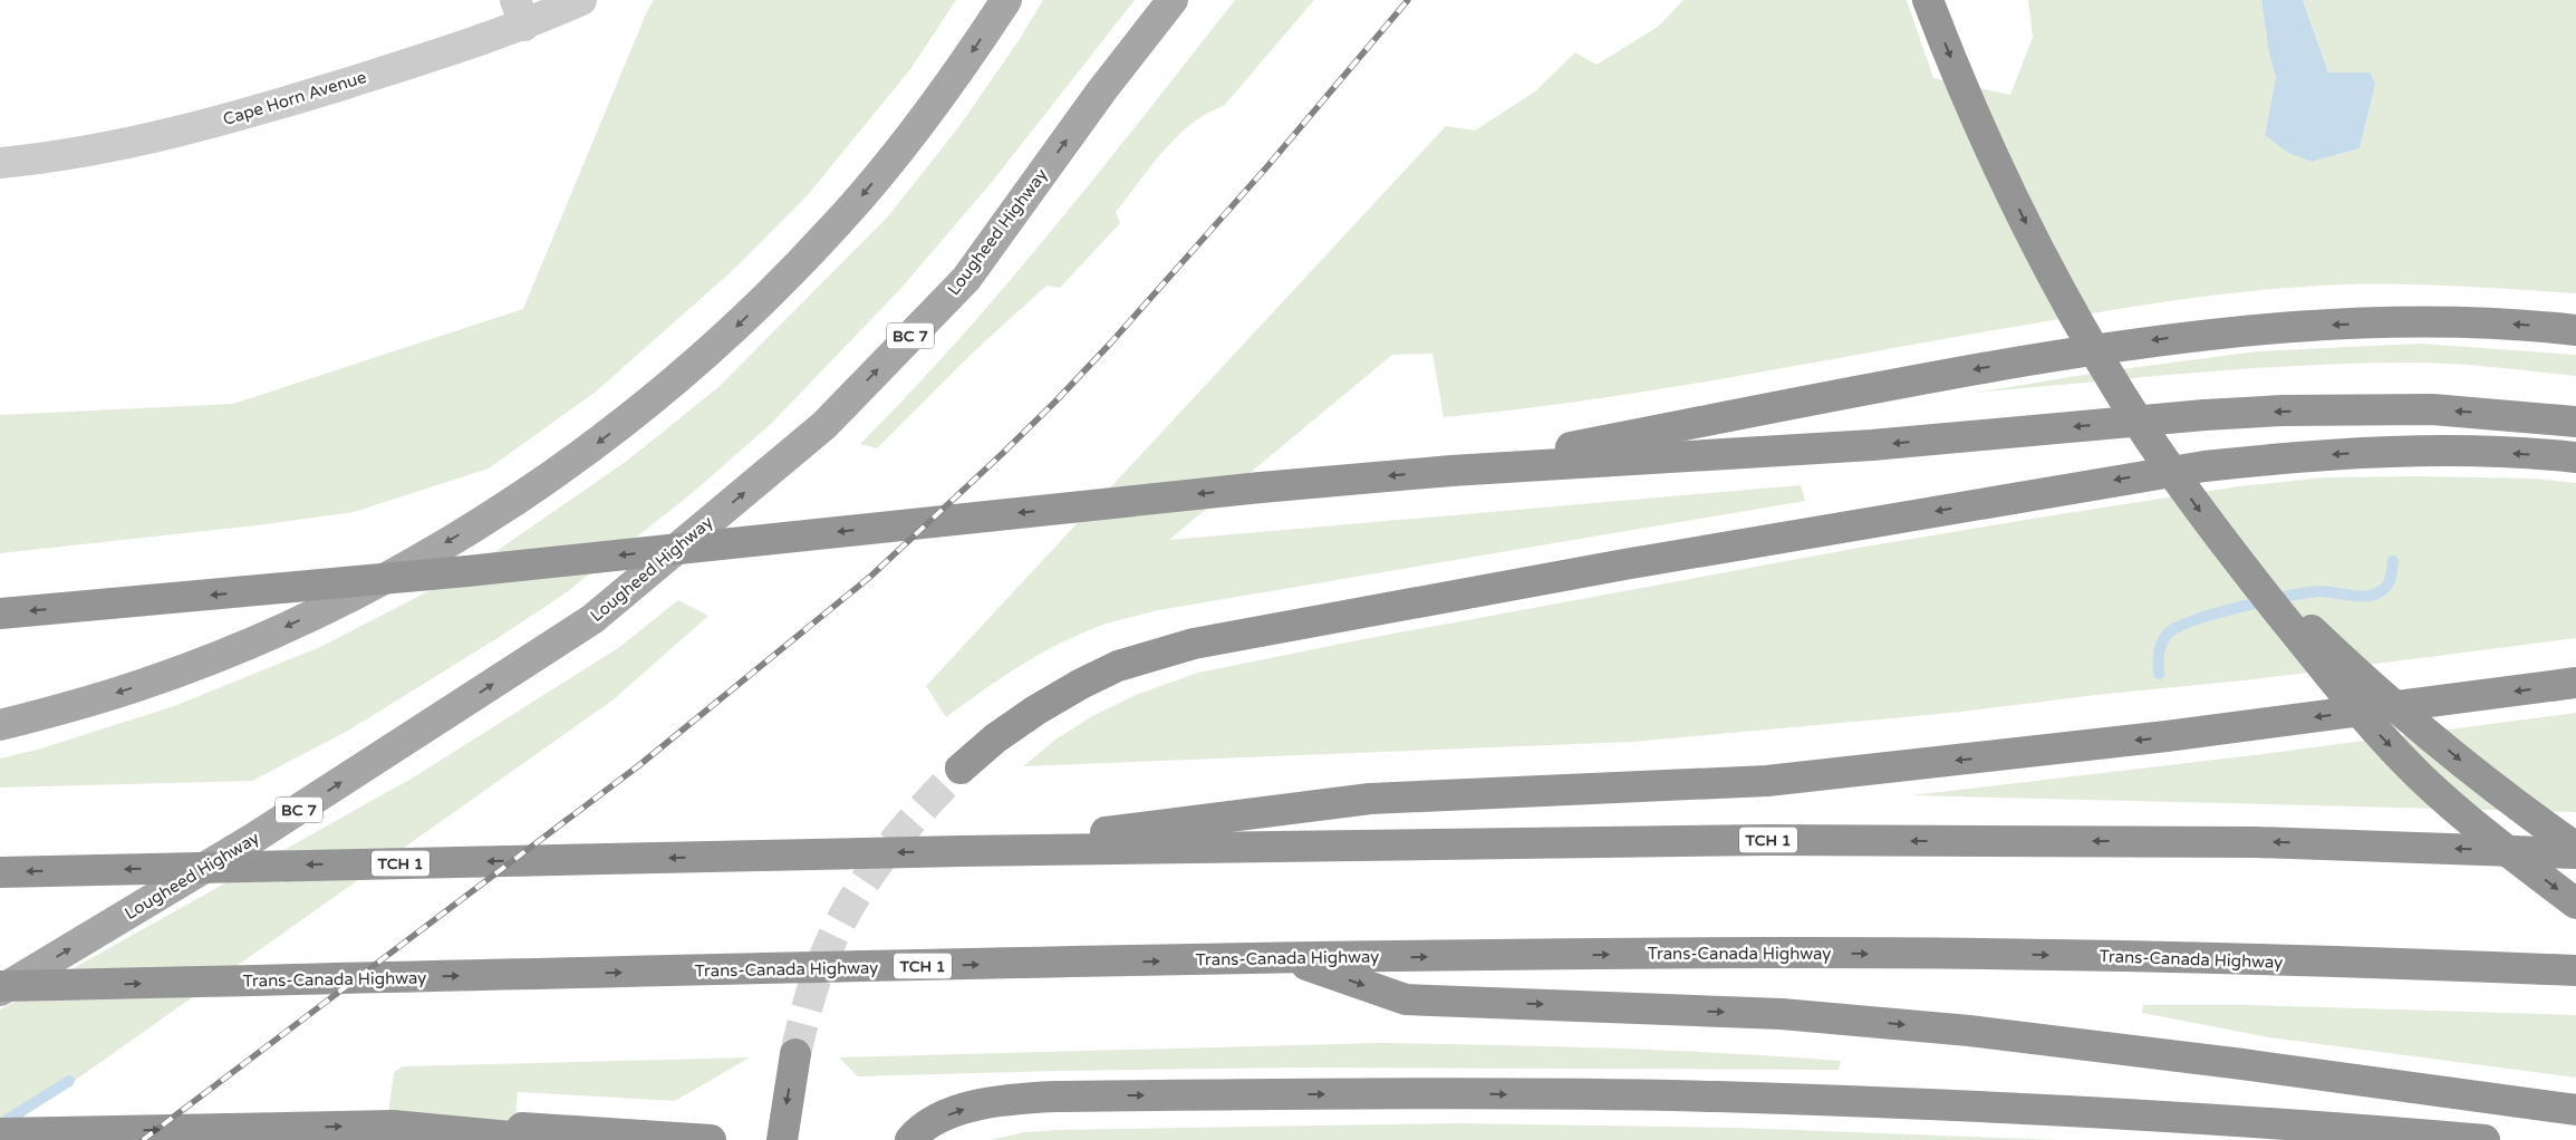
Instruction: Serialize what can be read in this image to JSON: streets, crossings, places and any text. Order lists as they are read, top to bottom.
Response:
{
  "streets": {
    "highway": ["TCH 1", "Trans-Canada Highway"],
    "main road": ["Lougheed Highway", "BC 7"],
    "street": ["Cape Horn Avenue"]
  }
}
